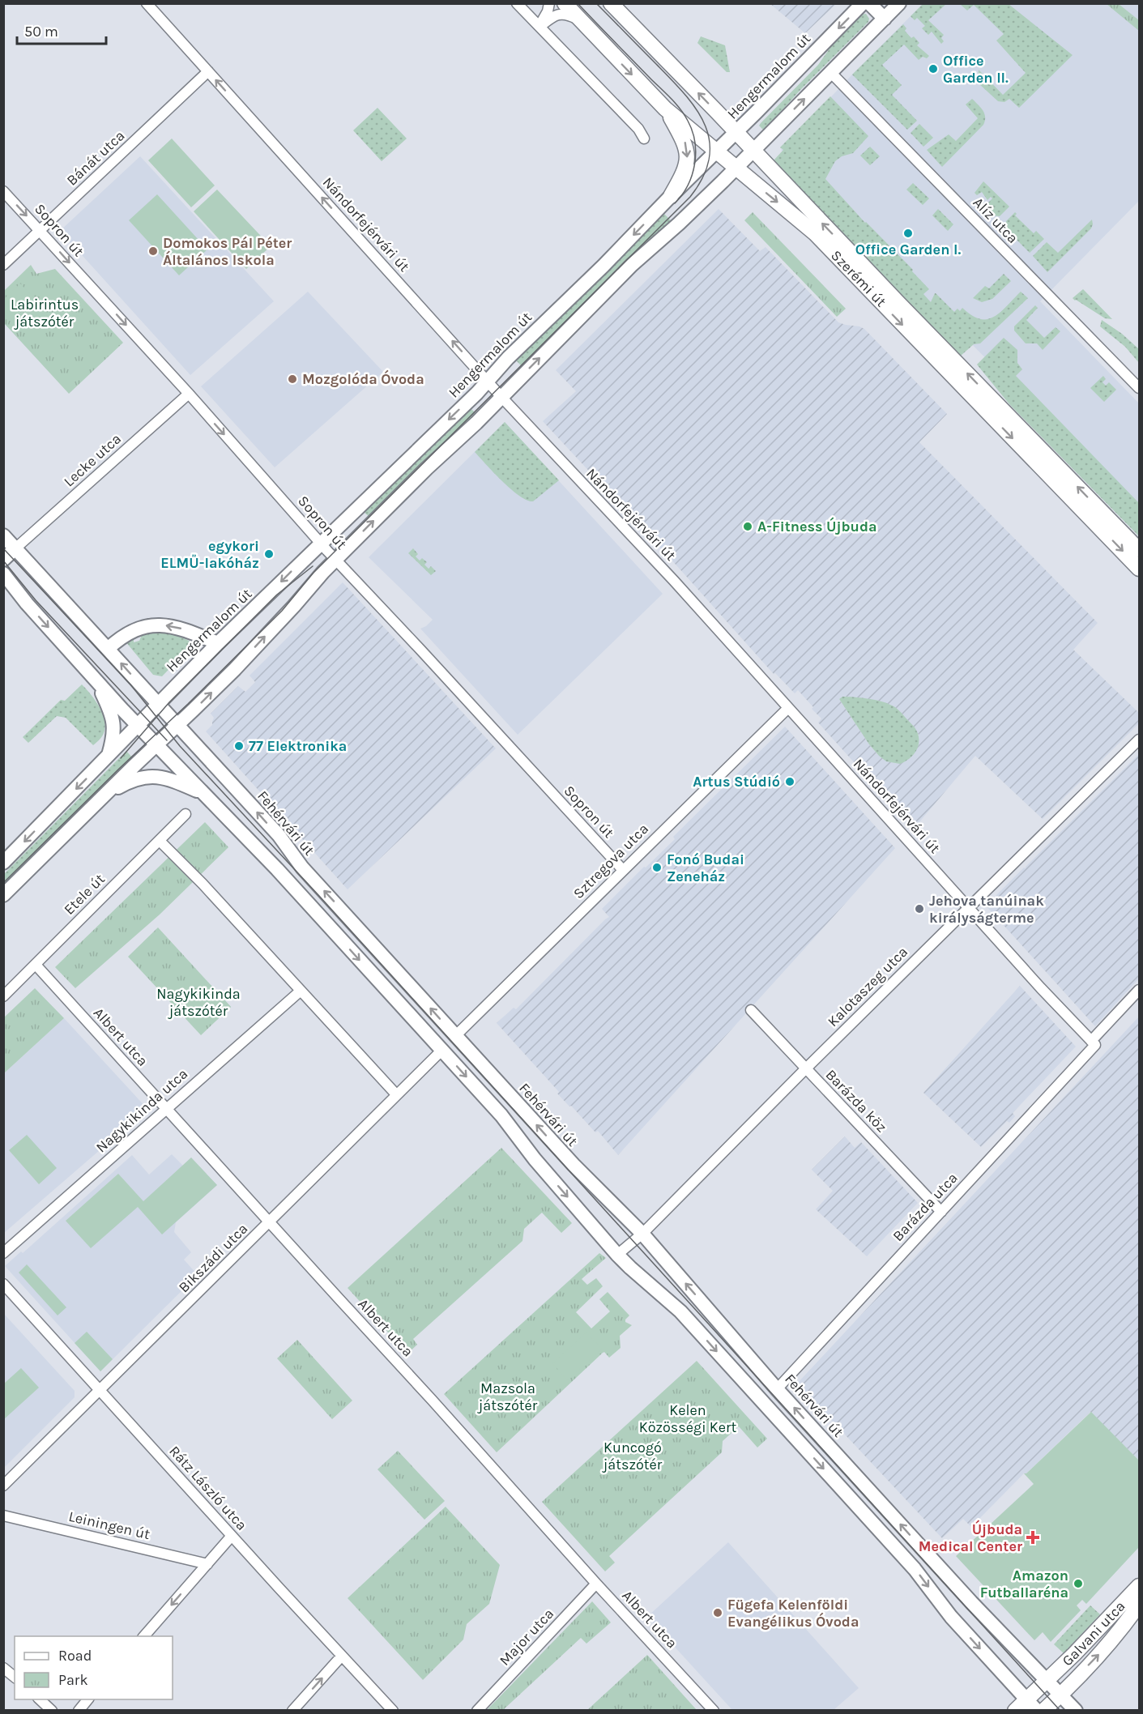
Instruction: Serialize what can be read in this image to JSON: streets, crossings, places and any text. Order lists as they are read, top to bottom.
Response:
{
  "streets": {
    "main road": ["Szerémi út", "Galvani utca"],
    "street": [
      "Hengermalom út",
      "Bánát utca",
      "Alíz utca",
      "Nándorfejérvári út",
      "Sopron út",
      "Lecke utca",
      "Fehérvári út",
      "Sztregova utca",
      "Etele út",
      "Kalotaszeg utca",
      "Albert utca",
      "Barázda köz",
      "Nagykikinda utca",
      "Barázda utca",
      "Bikszádi utca",
      "Rátz László utca",
      "Leiningen út",
      "Major utca"
    ]
  },
  "crossings": [
    ["Hengermalom út", "Nándorfejérvári út"],
    ["Hengermalom út", "Sopron út"],
    ["Hengermalom út", "Szerémi út"],
    ["Hengermalom út", "Fehérvári út"],
    ["Bánát utca", "Nándorfejérvári út"],
    ["Bánát utca", "Sopron út"],
    ["Nándorfejérvári út", "Sztregova utca"],
    ["Nándorfejérvári út", "Kalotaszeg utca"],
    ["Nándorfejérvári út", "Barázda utca"],
    ["Sopron út", "Lecke utca"],
    ["Sopron út", "Sztregova utca"],
    ["Lecke utca", "Fehérvári út"],
    ["Fehérvári út", "Sztregova utca"],
    ["Fehérvári út", "Kalotaszeg utca"],
    ["Fehérvári út", "Barázda utca"],
    ["Fehérvári út", "Galvani utca"],
    ["Etele út", "Albert utca"],
    ["Kalotaszeg utca", "Barázda köz"],
    ["Albert utca", "Nagykikinda utca"],
    ["Albert utca", "Bikszádi utca"],
    ["Albert utca", "Major utca"],
    ["Barázda köz", "Barázda utca"],
    ["Bikszádi utca", "Rátz László utca"]
  ],
  "one_way": ["Sopron út"],
  "parks": [
    "Labirintus játszótér",
    "Nagykikinda játszótér",
    "Mazsola játszótér",
    "Kelen Közösségi Kert",
    "Kuncogó játszótér"
  ],
  "places": {
    "other": [
      "Office Garden II.",
      "Office Garden I.",
      "Domokos Pál Péter Általános Iskola",
      "Mozgolóda Óvoda",
      "A-Fitness Újbuda",
      "egykori ELMŰ-lakóház",
      "77 Elektronika",
      "Artus Stúdió",
      "Fonó Budai Zeneház",
      "Jehova tanúinak királyságterme",
      "Amazon Futballaréna",
      "Fügefa Kelenföldi Evangélikus Óvoda"
    ],
    "health": ["Újbuda Medical Center"]
  },
  "legend": ["Road", "Park"],
  "scale_bar": "50 m"
}
